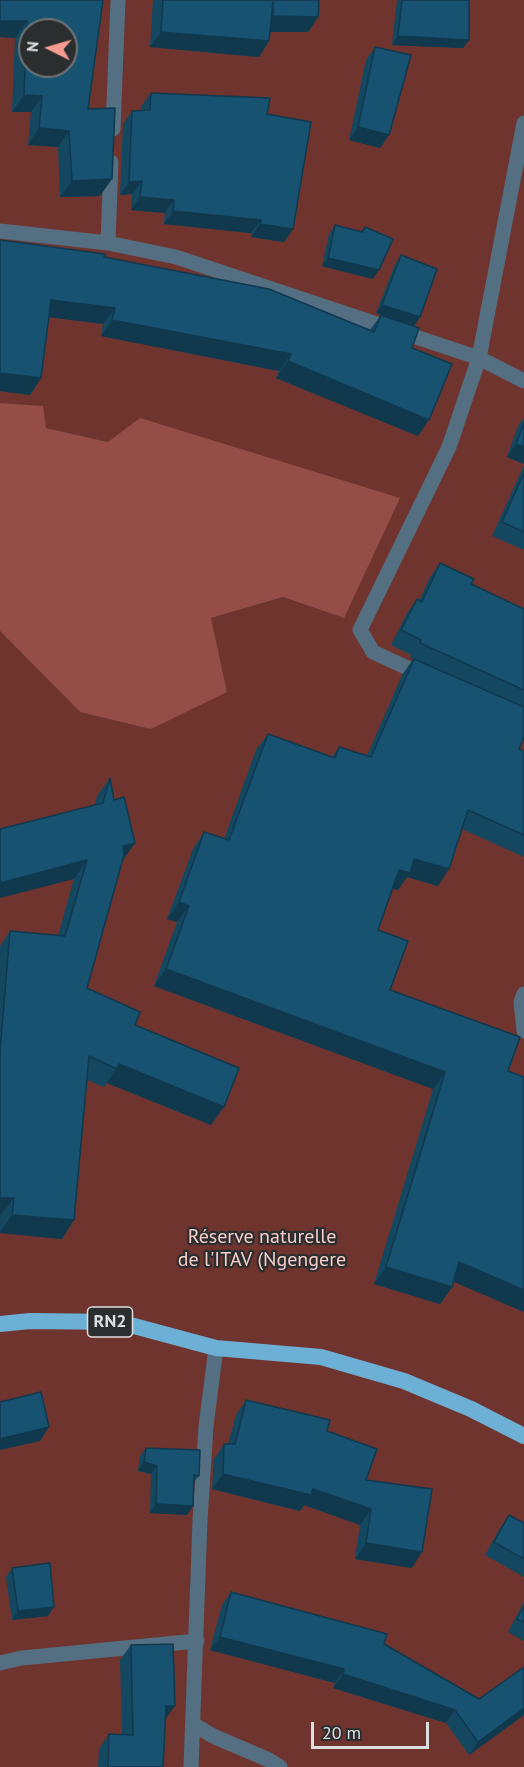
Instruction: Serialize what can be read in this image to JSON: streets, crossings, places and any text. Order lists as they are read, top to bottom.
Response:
{
  "streets": {
    "highway": ["RN2"]
  },
  "parks": ["Réserve naturelle de l'ITAV (Ngengere"],
  "scale_bar": "20 m",
  "north": "left"
}
